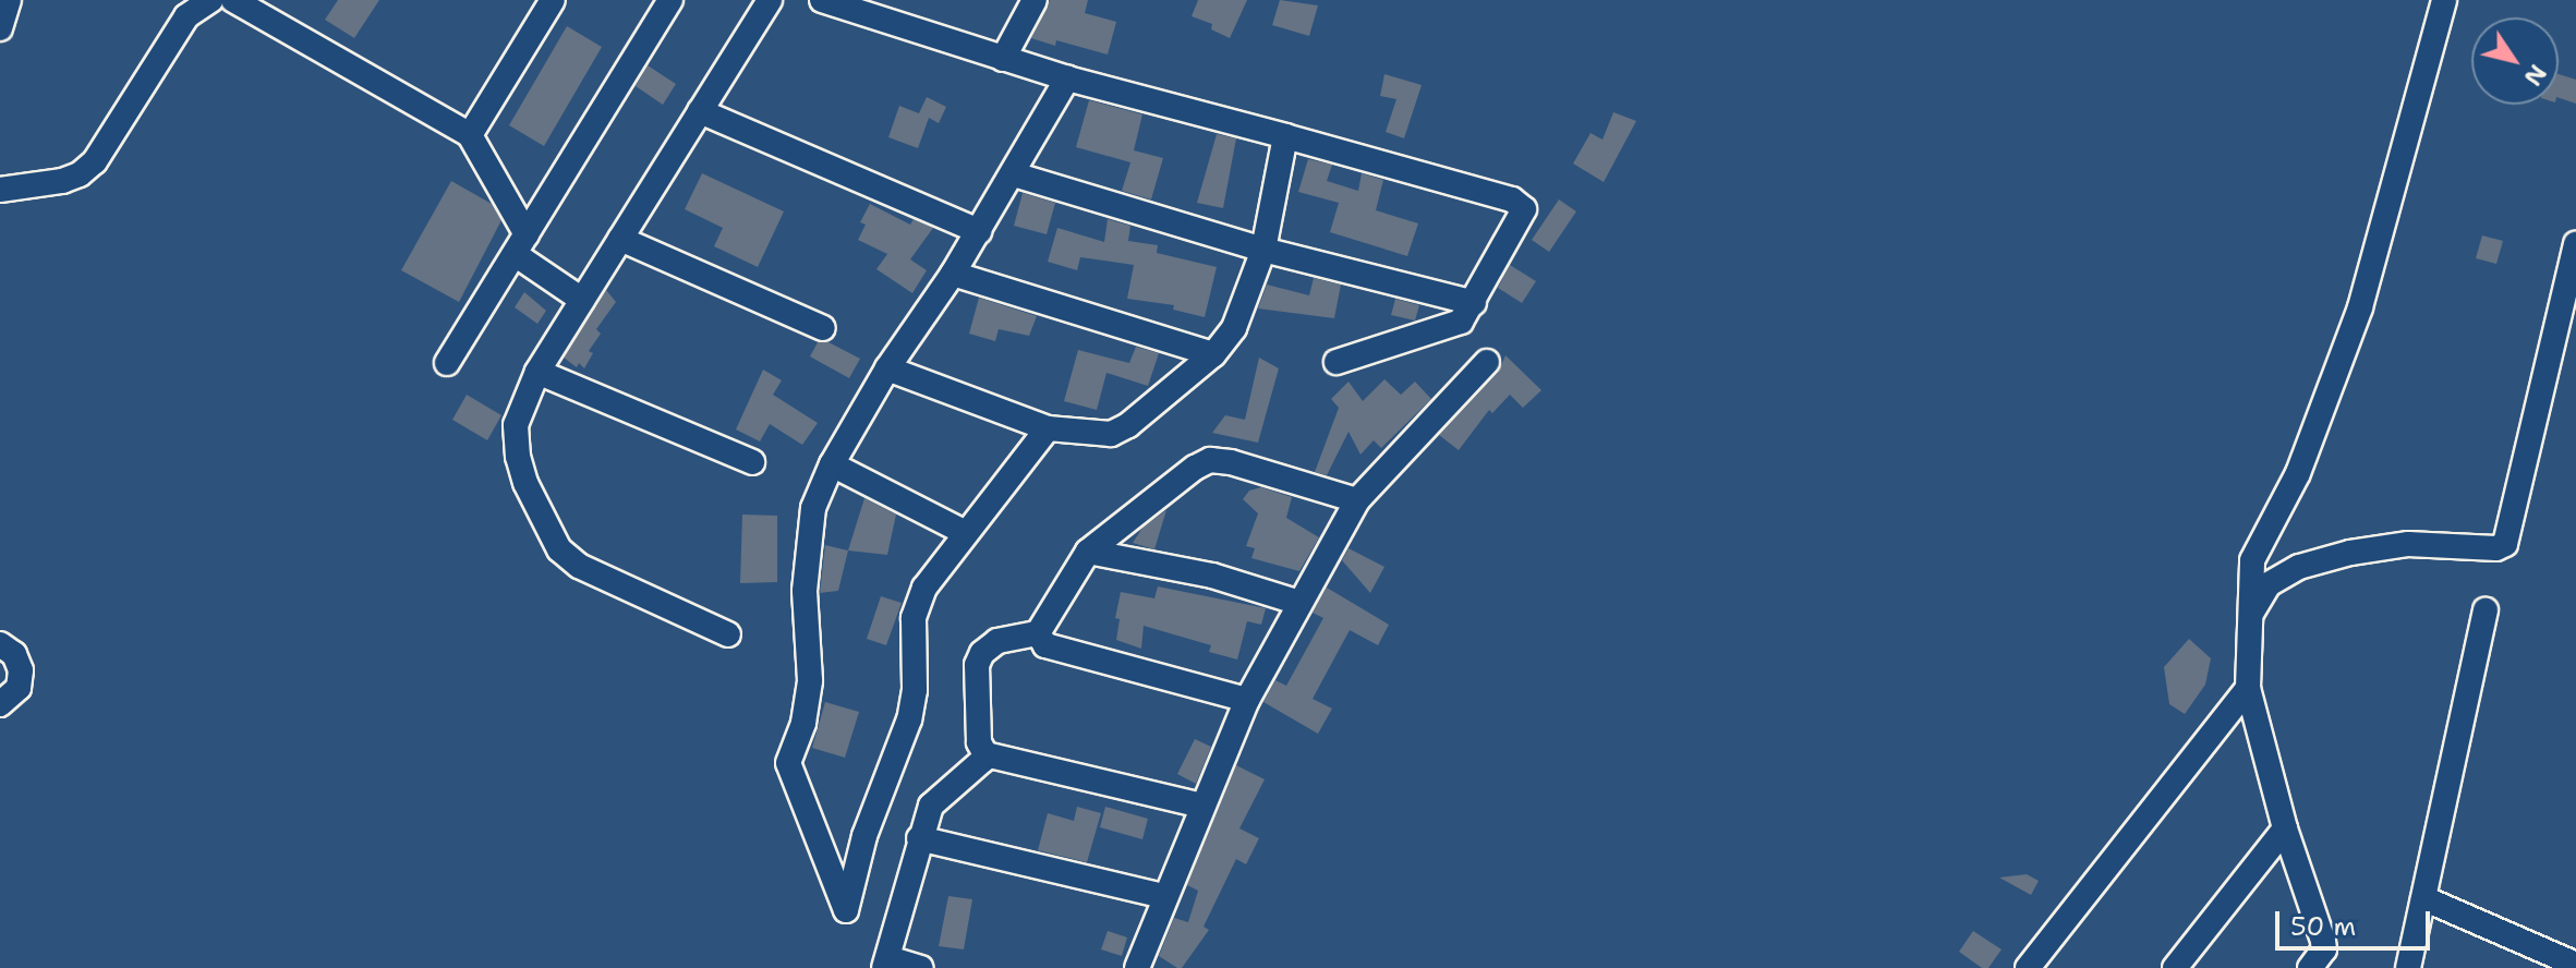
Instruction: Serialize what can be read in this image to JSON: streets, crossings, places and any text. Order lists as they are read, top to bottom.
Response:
{
  "scale_bar": "50 m",
  "north": "bottom right"
}
